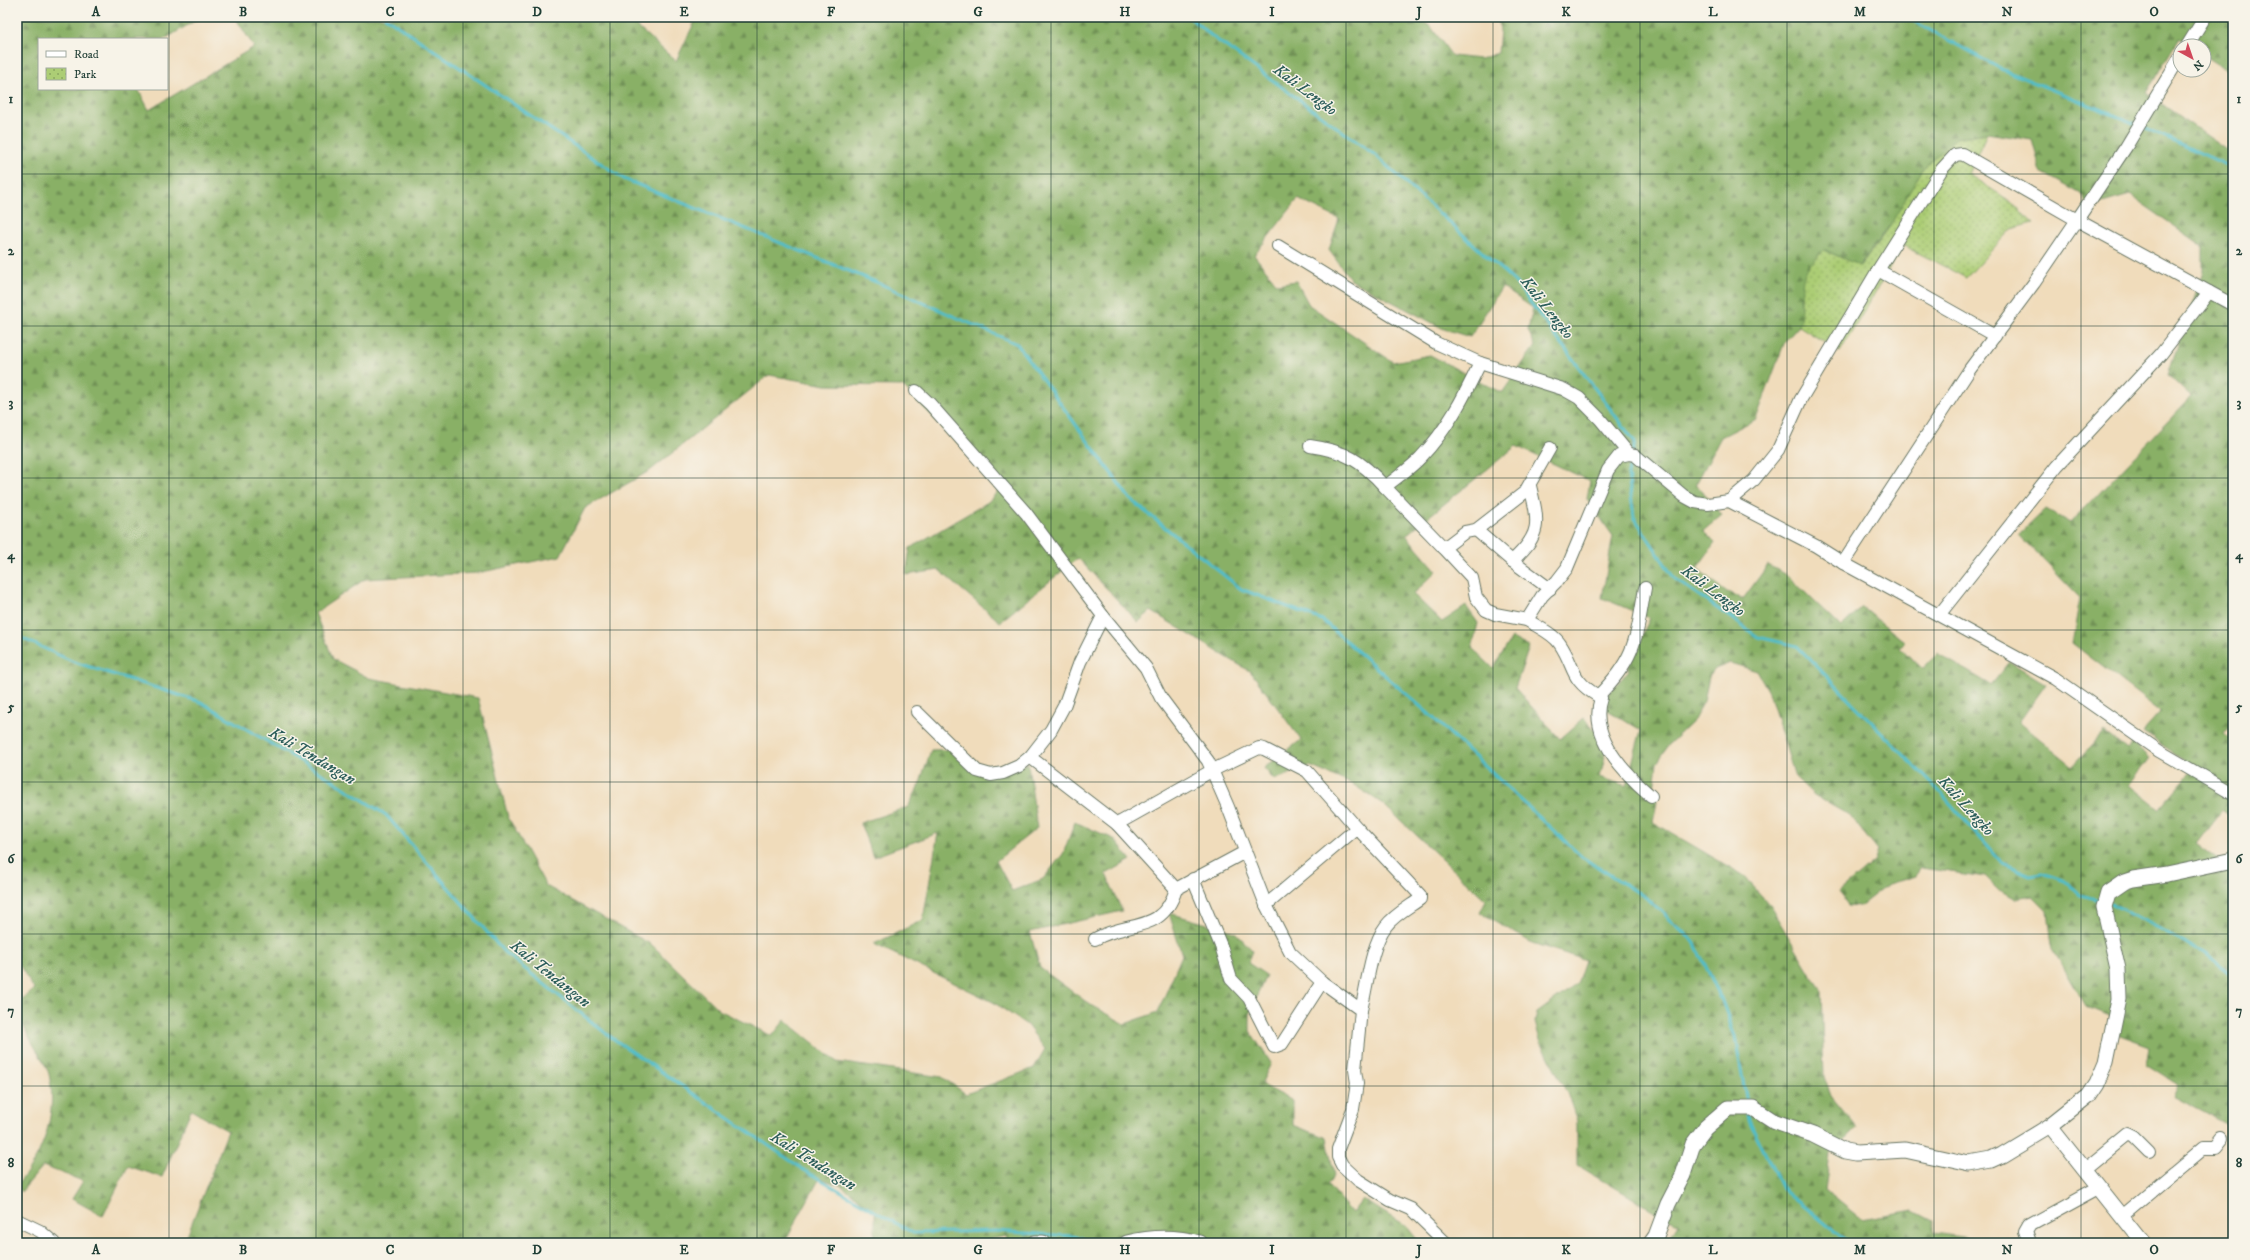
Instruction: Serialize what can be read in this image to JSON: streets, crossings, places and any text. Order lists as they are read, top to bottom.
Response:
{
  "water": ["Kali Lengko", "Kali Tendangan"],
  "legend": ["Road", "Park"],
  "north": "bottom right",
  "grid": {
    "columns": [
      "A",
      "B",
      "C",
      "D",
      "E",
      "F",
      "G",
      "H",
      "I",
      "J",
      "K",
      "L",
      "M",
      "N",
      "O"
    ],
    "rows": [
      "1",
      "2",
      "3",
      "4",
      "5",
      "6",
      "7",
      "8"
    ]
  }
}
